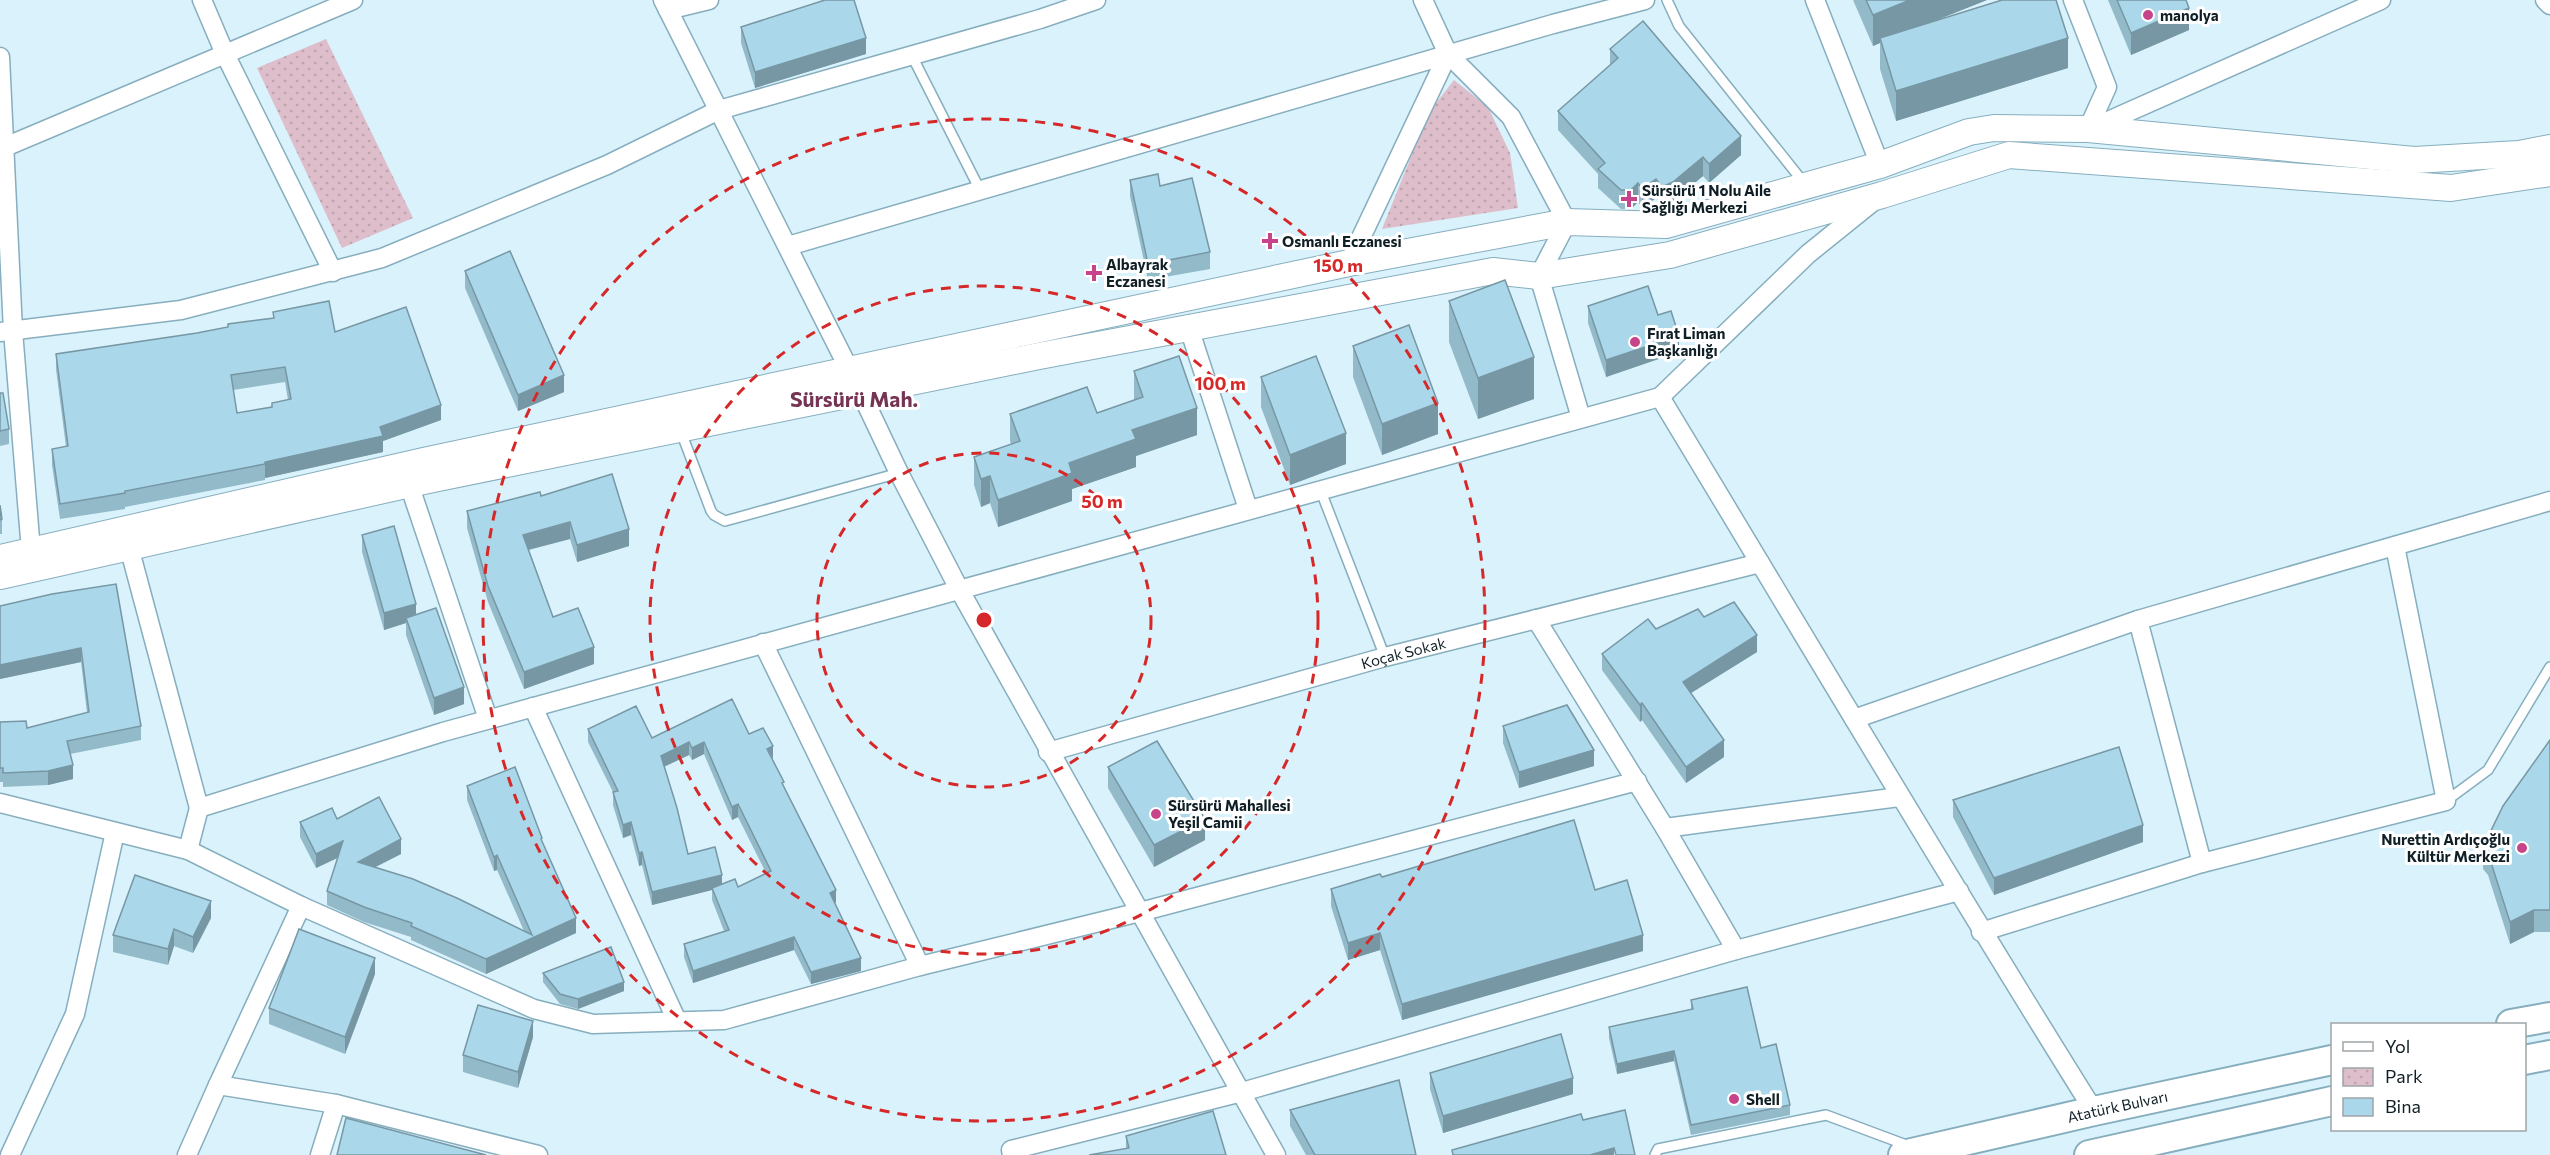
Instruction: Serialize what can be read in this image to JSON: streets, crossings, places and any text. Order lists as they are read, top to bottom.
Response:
{
  "streets": {
    "main road": ["Atatürk Bulvarı"],
    "street": ["Koçak Sokak"]
  },
  "districts": ["Sürsürü Mah."],
  "places": {
    "other": [
      "manolya",
      "Fırat Liman Başkanlığı",
      "Sürsürü Mahallesi Yeşil Camii",
      "Nurettin Ardıçoğlu Kültür Merkezi",
      "Shell"
    ],
    "health": ["Sürsürü 1 Nolu Aile Sağlığı Merkezi", "Osmanlı Eczanesi", "Albayrak Eczanesi"]
  },
  "legend": ["Yol", "Park", "Bina"],
  "rings": ["150 m", "100 m", "50 m"]
}
